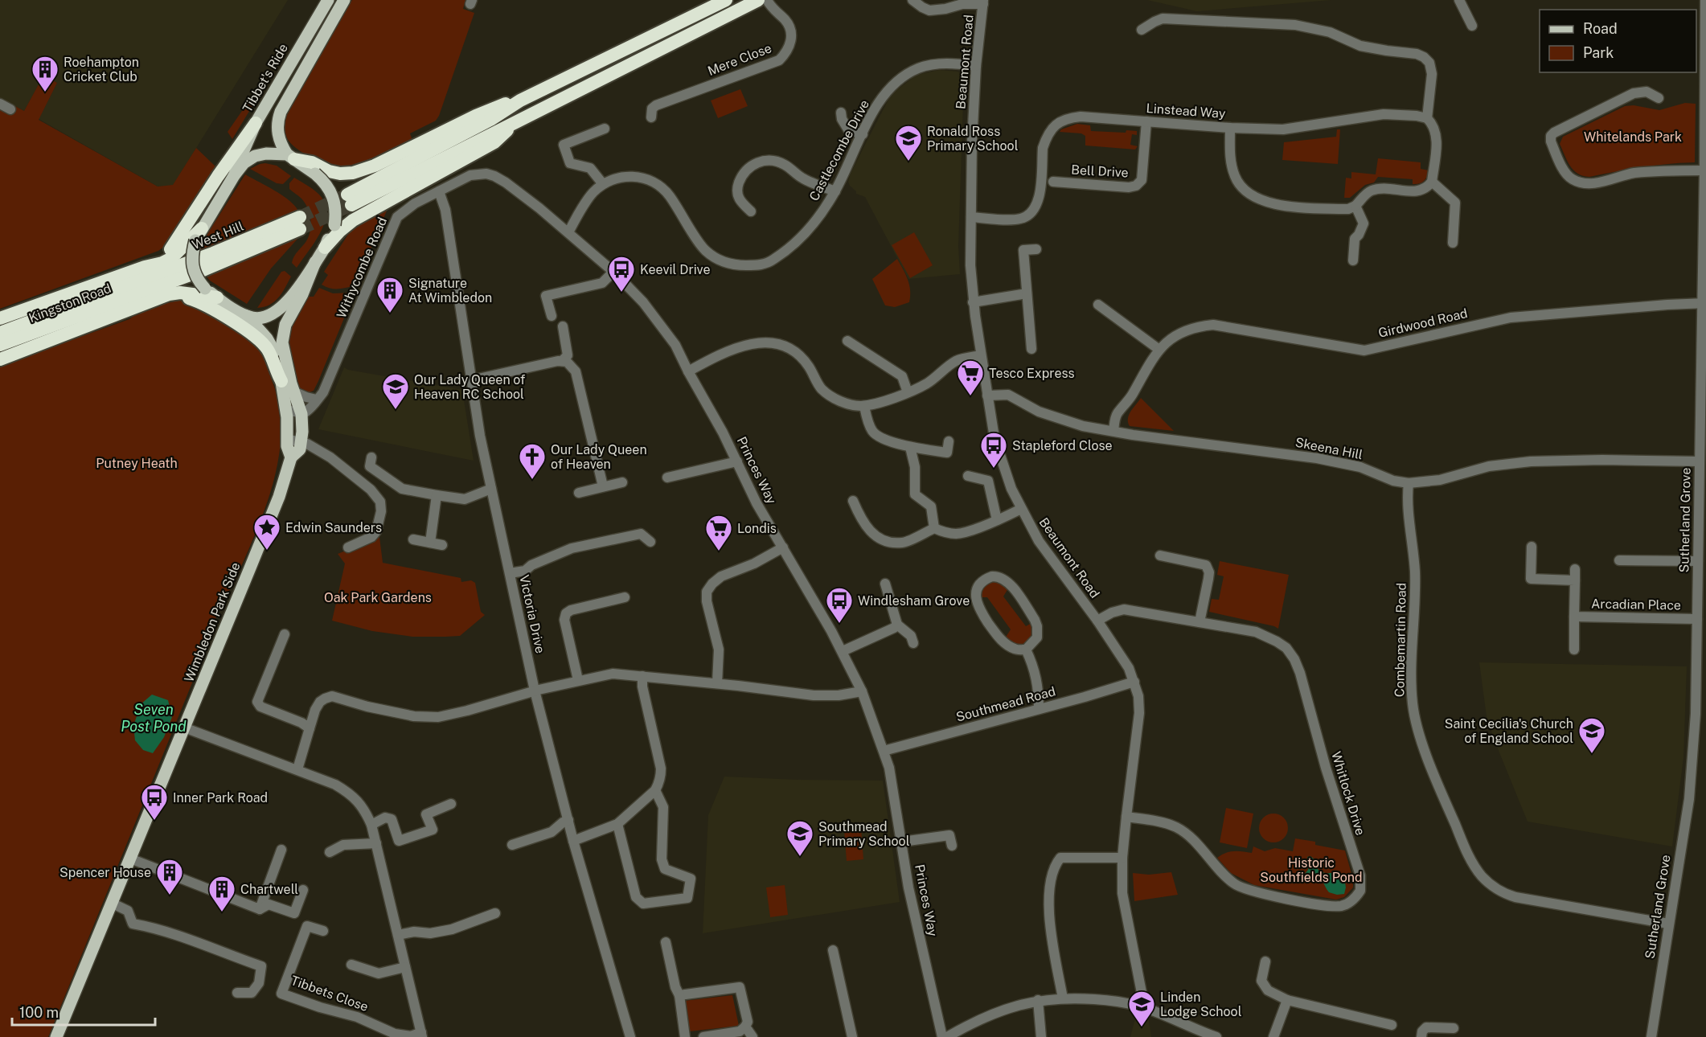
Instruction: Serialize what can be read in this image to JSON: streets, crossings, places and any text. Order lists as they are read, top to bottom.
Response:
{
  "streets": {
    "highway": ["West Hill", "Kingston Road"],
    "main road": ["Tibbet's Ride", "Wimbledon Park Side"],
    "street": [
      "Mere Close",
      "Beaumont Road",
      "Linstead Way",
      "Castlecombe Drive",
      "Bell Drive",
      "Withycombe Road",
      "Girdwood Road",
      "Skeena Hill",
      "Princes Way",
      "Sutherland Grove",
      "Arcadian Place",
      "Victoria Drive",
      "Combemartin Road",
      "Southmead Road",
      "Whitlock Drive",
      "Tibbets Close"
    ]
  },
  "crossings": [
    ["Beaumont Road", "Linstead Way"],
    ["Beaumont Road", "Castlecombe Drive"],
    ["Beaumont Road", "Skeena Hill"],
    ["Beaumont Road", "Southmead Road"],
    ["Beaumont Road", "Whitlock Drive"],
    ["Linstead Way", "Bell Drive"],
    ["Castlecombe Drive", "Princes Way"],
    ["West Hill", "Kingston Road"],
    ["Withycombe Road", "Princes Way"],
    ["Withycombe Road", "Victoria Drive"],
    ["Girdwood Road", "Skeena Hill"],
    ["Girdwood Road", "Sutherland Grove"],
    ["Skeena Hill", "Sutherland Grove"],
    ["Skeena Hill", "Combemartin Road"],
    ["Princes Way", "Southmead Road"],
    ["Sutherland Grove", "Arcadian Place"],
    ["Sutherland Grove", "Combemartin Road"]
  ],
  "water": ["Seven Post Pond"],
  "parks": [
    "Whitelands Park",
    "Putney Heath",
    "Oak Park Gardens",
    "Historic Southfields Pond"
  ],
  "places": {
    "building": [
      "Roehampton Cricket Club",
      "Signature At Wimbledon",
      "Spencer House",
      "Chartwell"
    ],
    "school or university": [
      "Ronald Ross Primary School",
      "Our Lady Queen of Heaven RC School",
      "Saint Cecilia's Church of England School",
      "Southmead Primary School",
      "Linden Lodge School"
    ],
    "bus stop": [
      "Keevil Drive",
      "Stapleford Close",
      "Windlesham Grove",
      "Inner Park Road"
    ],
    "supermarket": ["Tesco Express", "Londis"],
    "church": ["Our Lady Queen of Heaven"],
    "place": ["Edwin Saunders"]
  },
  "legend": ["Road", "Park"],
  "scale_bar": "100 m"
}
